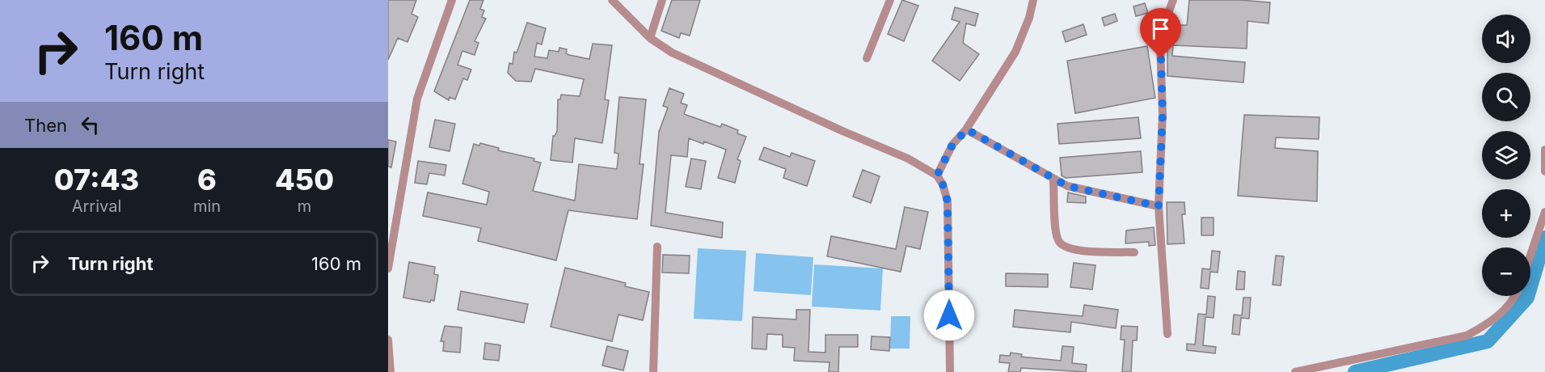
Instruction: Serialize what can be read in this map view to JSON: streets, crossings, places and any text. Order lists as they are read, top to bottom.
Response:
{
  "page": {
    "turn": ["160 m", "Turn right"],
    "map_buttons": ["+", "−"],
    "then": "Then",
    "eta": [
      "07:43",
      "Arrival",
      "6",
      "min",
      "450",
      "m"
    ],
    "list": [
      {
        "name": "Turn right",
        "value": "160 m"
      }
    ]
  }
}
